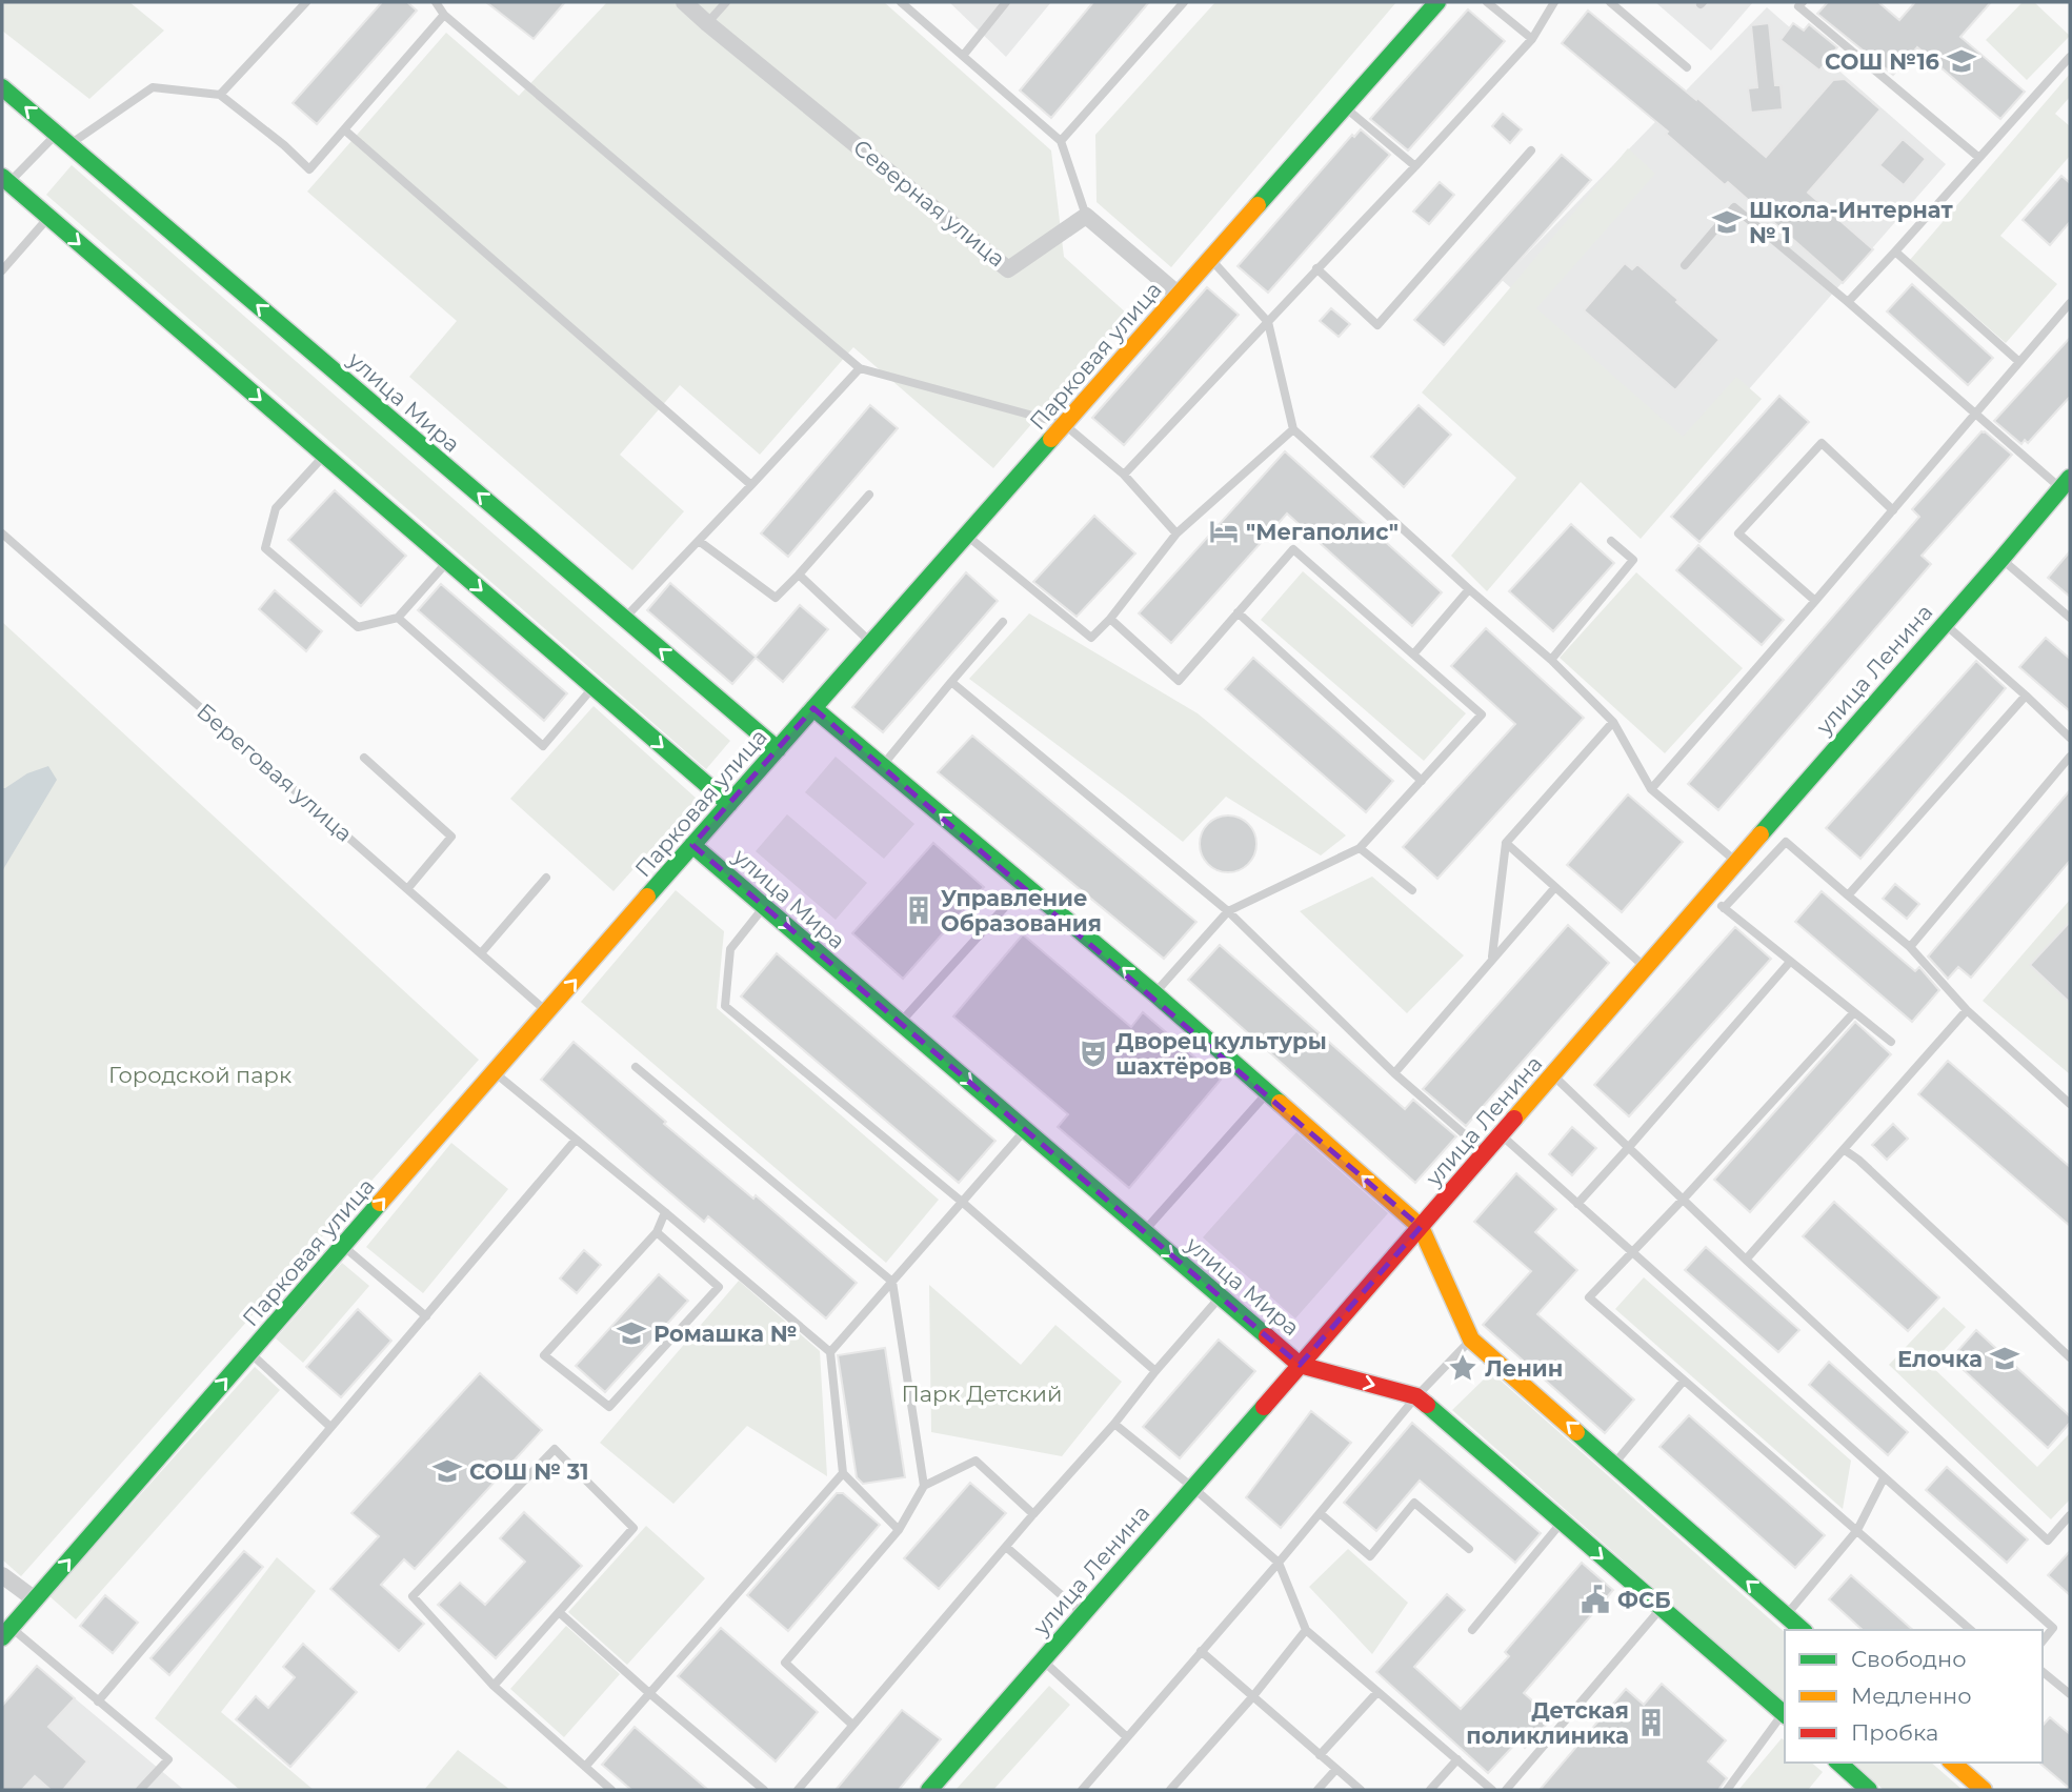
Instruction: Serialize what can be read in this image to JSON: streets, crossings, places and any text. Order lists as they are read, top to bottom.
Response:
{
  "streets": {
    "main road": ["Парковая улица", "улица Мира", "улица Ленина"],
    "street": ["Северная улица"],
    "lane": ["Береговая улица"]
  },
  "crossings": [
    ["Парковая улица", "улица Мира"],
    ["Парковая улица", "Береговая улица"],
    ["улица Мира", "улица Ленина"]
  ],
  "one_way": ["Парковая улица"],
  "parks": ["Городской парк", "Парк Детский"],
  "places": {
    "school or university": [
      "СОШ №16",
      "Школа-Интернат № 1",
      "Ромашка №",
      "Елочка",
      "СОШ № 31"
    ],
    "hotel": ["\"Мегаполис\""],
    "building": ["Управление Образования", "Детская поликлиника"],
    "theatre": ["Дворец культуры шахтёров"],
    "place": ["Ленин"],
    "public building": ["ФСБ"]
  },
  "legend": ["Свободно", "Медленно", "Пробка"]
}
